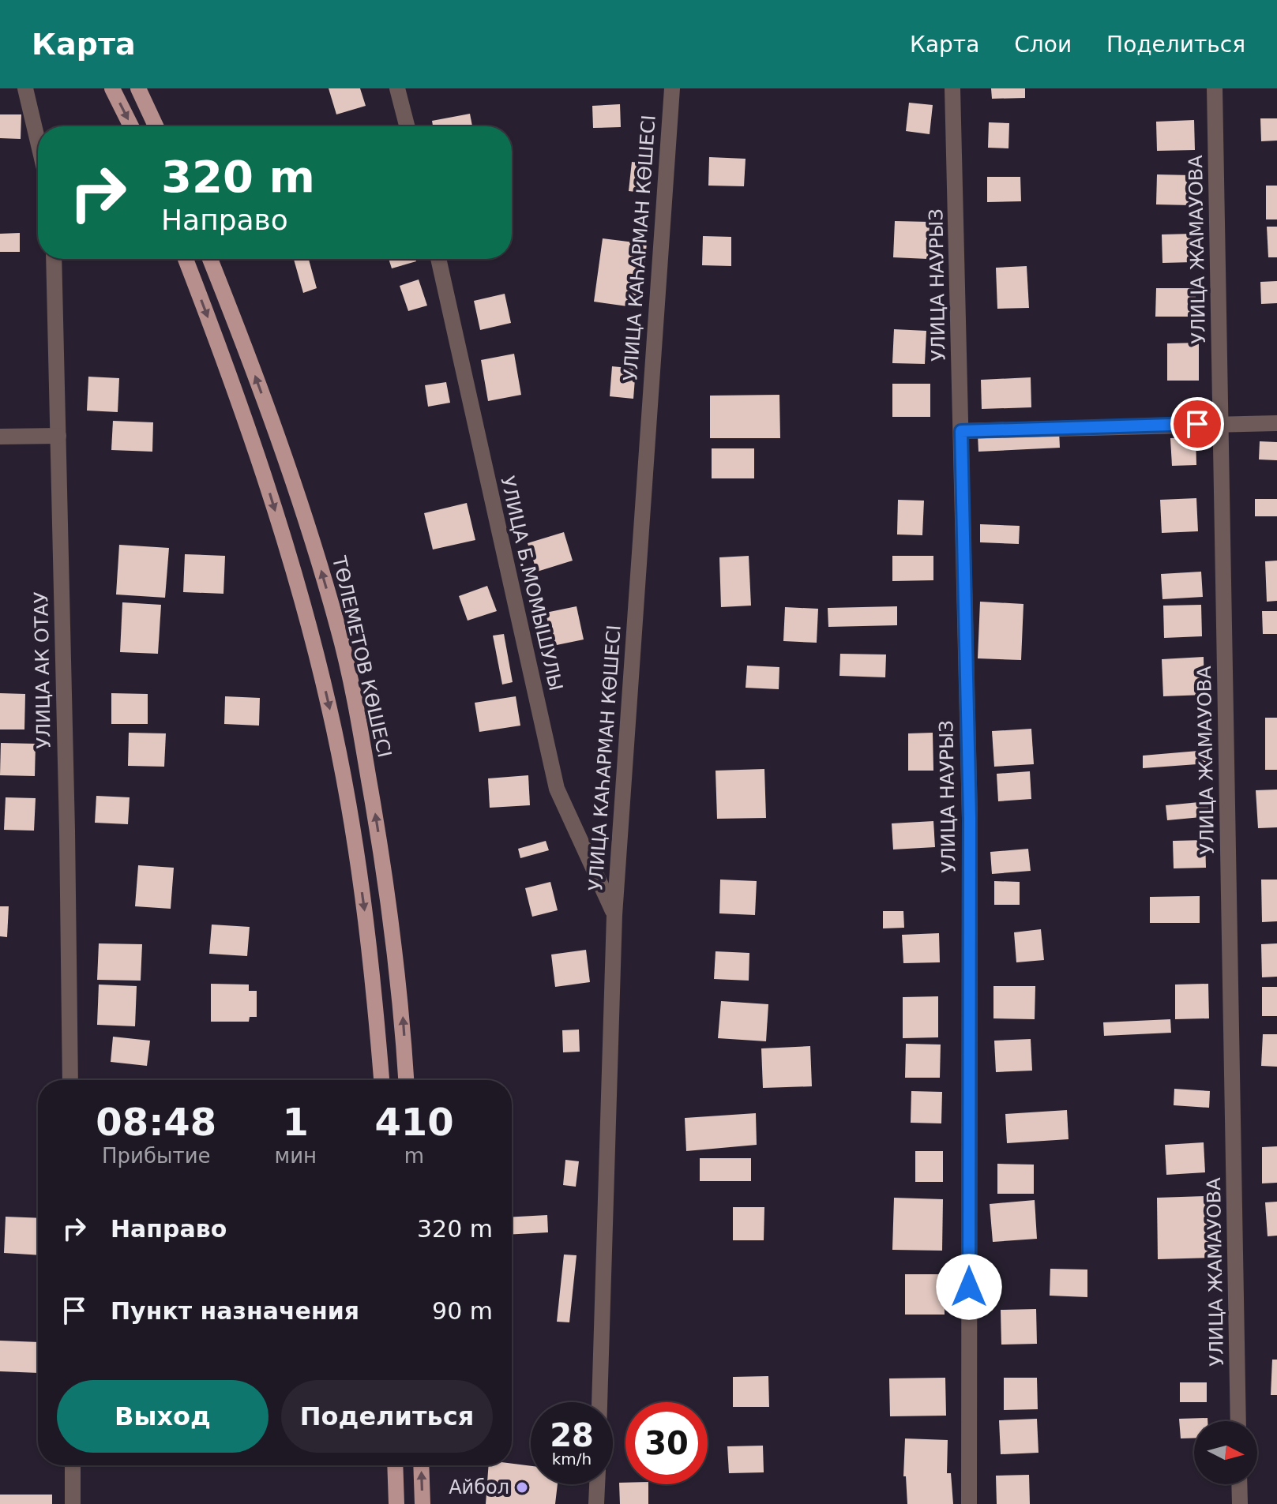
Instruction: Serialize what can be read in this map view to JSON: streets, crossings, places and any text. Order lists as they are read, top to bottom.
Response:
{
  "streets": {
    "main road": ["ТӨЛЕМЕТОВ КӨШЕСІ"],
    "street": [
      "УЛИЦА КАҺАРМАН КӨШЕСІ",
      "УЛИЦА ЖАМАУОВА",
      "УЛИЦА НАУРЫЗ",
      "УЛИЦА Б.МОМЫШУЛЫ",
      "УЛИЦА АК ОТАУ"
    ]
  },
  "crossings": [
    ["УЛИЦА КАҺАРМАН КӨШЕСІ", "УЛИЦА Б.МОМЫШУЛЫ"]
  ],
  "places": ["Айбол"],
  "north": "right",
  "page": {
    "header": "Карта",
    "nav": ["Карта", "Слои", "Поделиться"],
    "turn": ["320 m", "Направо"],
    "eta": [
      "08:48",
      "Прибытие",
      "1",
      "мин",
      "410",
      "m"
    ],
    "list": [
      {
        "name": "Направо",
        "value": "320 m"
      },
      {
        "name": "Пункт назначения",
        "value": "90 m"
      }
    ],
    "buttons": ["Выход", "Поделиться"],
    "speed": "28 km/h",
    "limit": "30"
  }
}
